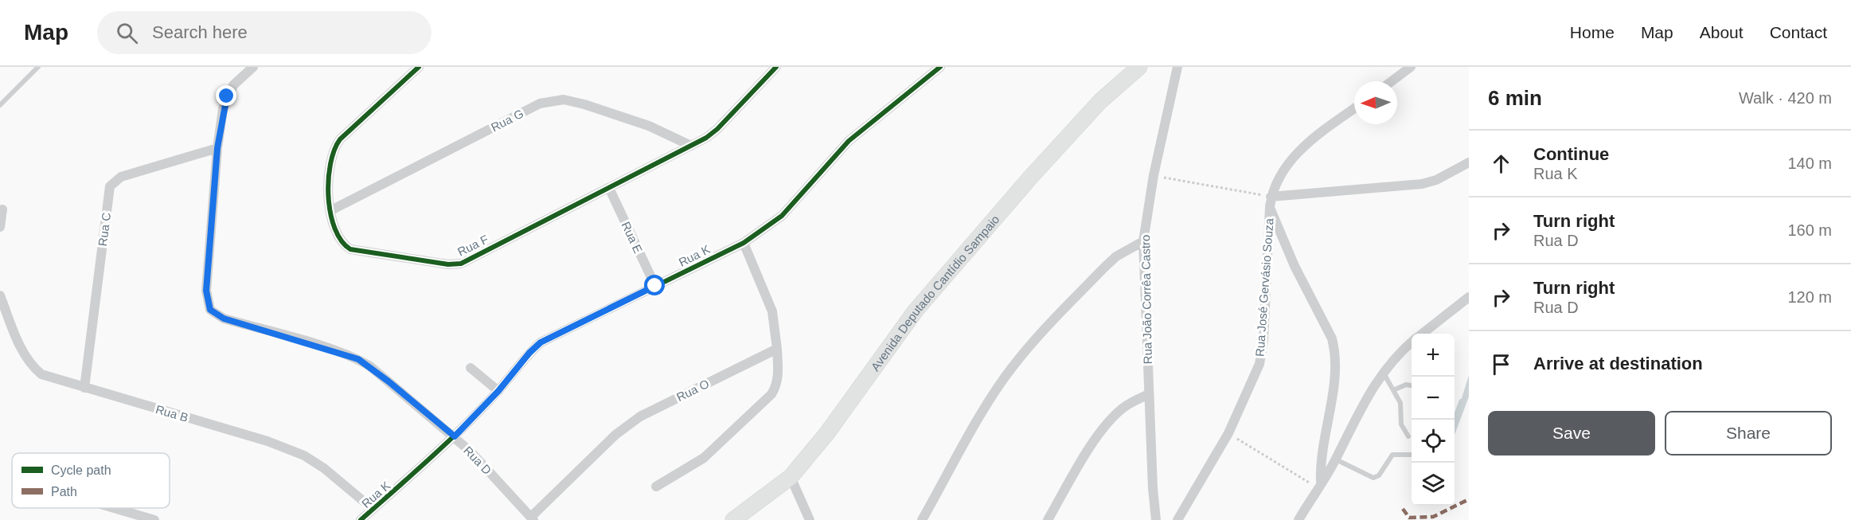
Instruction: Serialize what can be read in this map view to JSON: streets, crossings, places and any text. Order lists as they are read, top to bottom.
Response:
{
  "streets": {
    "main road": ["Avenida Deputado Cantídio Sampaio"],
    "street": [
      "Rua G",
      "Rua C",
      "Rua E",
      "Rua F",
      "Rua K",
      "Rua José Gervásio Souza",
      "Rua João Corrêa Castro",
      "Rua O",
      "Rua B",
      "Rua D"
    ]
  },
  "crossings": [
    ["Rua G", "Rua F"],
    ["Rua C", "Rua B"],
    ["Rua C", "Rua D"],
    ["Rua E", "Rua F"],
    ["Rua E", "Rua K"],
    ["Rua K", "Rua B"],
    ["Rua K", "Rua D"],
    ["Rua O", "Rua D"]
  ],
  "legend": ["Cycle path", "Path"],
  "north": "left",
  "page": {
    "header": "Map",
    "search": "Search here",
    "nav": [
      "Home",
      "Map",
      "About",
      "Contact"
    ],
    "heading": ["6 min", "Walk · 420 m"],
    "list": [
      ["Continue", "Rua K", "140 m"],
      ["Turn right", "Rua D", "160 m"],
      ["Turn right", "Rua D", "120 m"],
      "Arrive at destination"
    ],
    "map_buttons": ["+", "−"],
    "buttons": ["Save", "Share"]
  }
}
